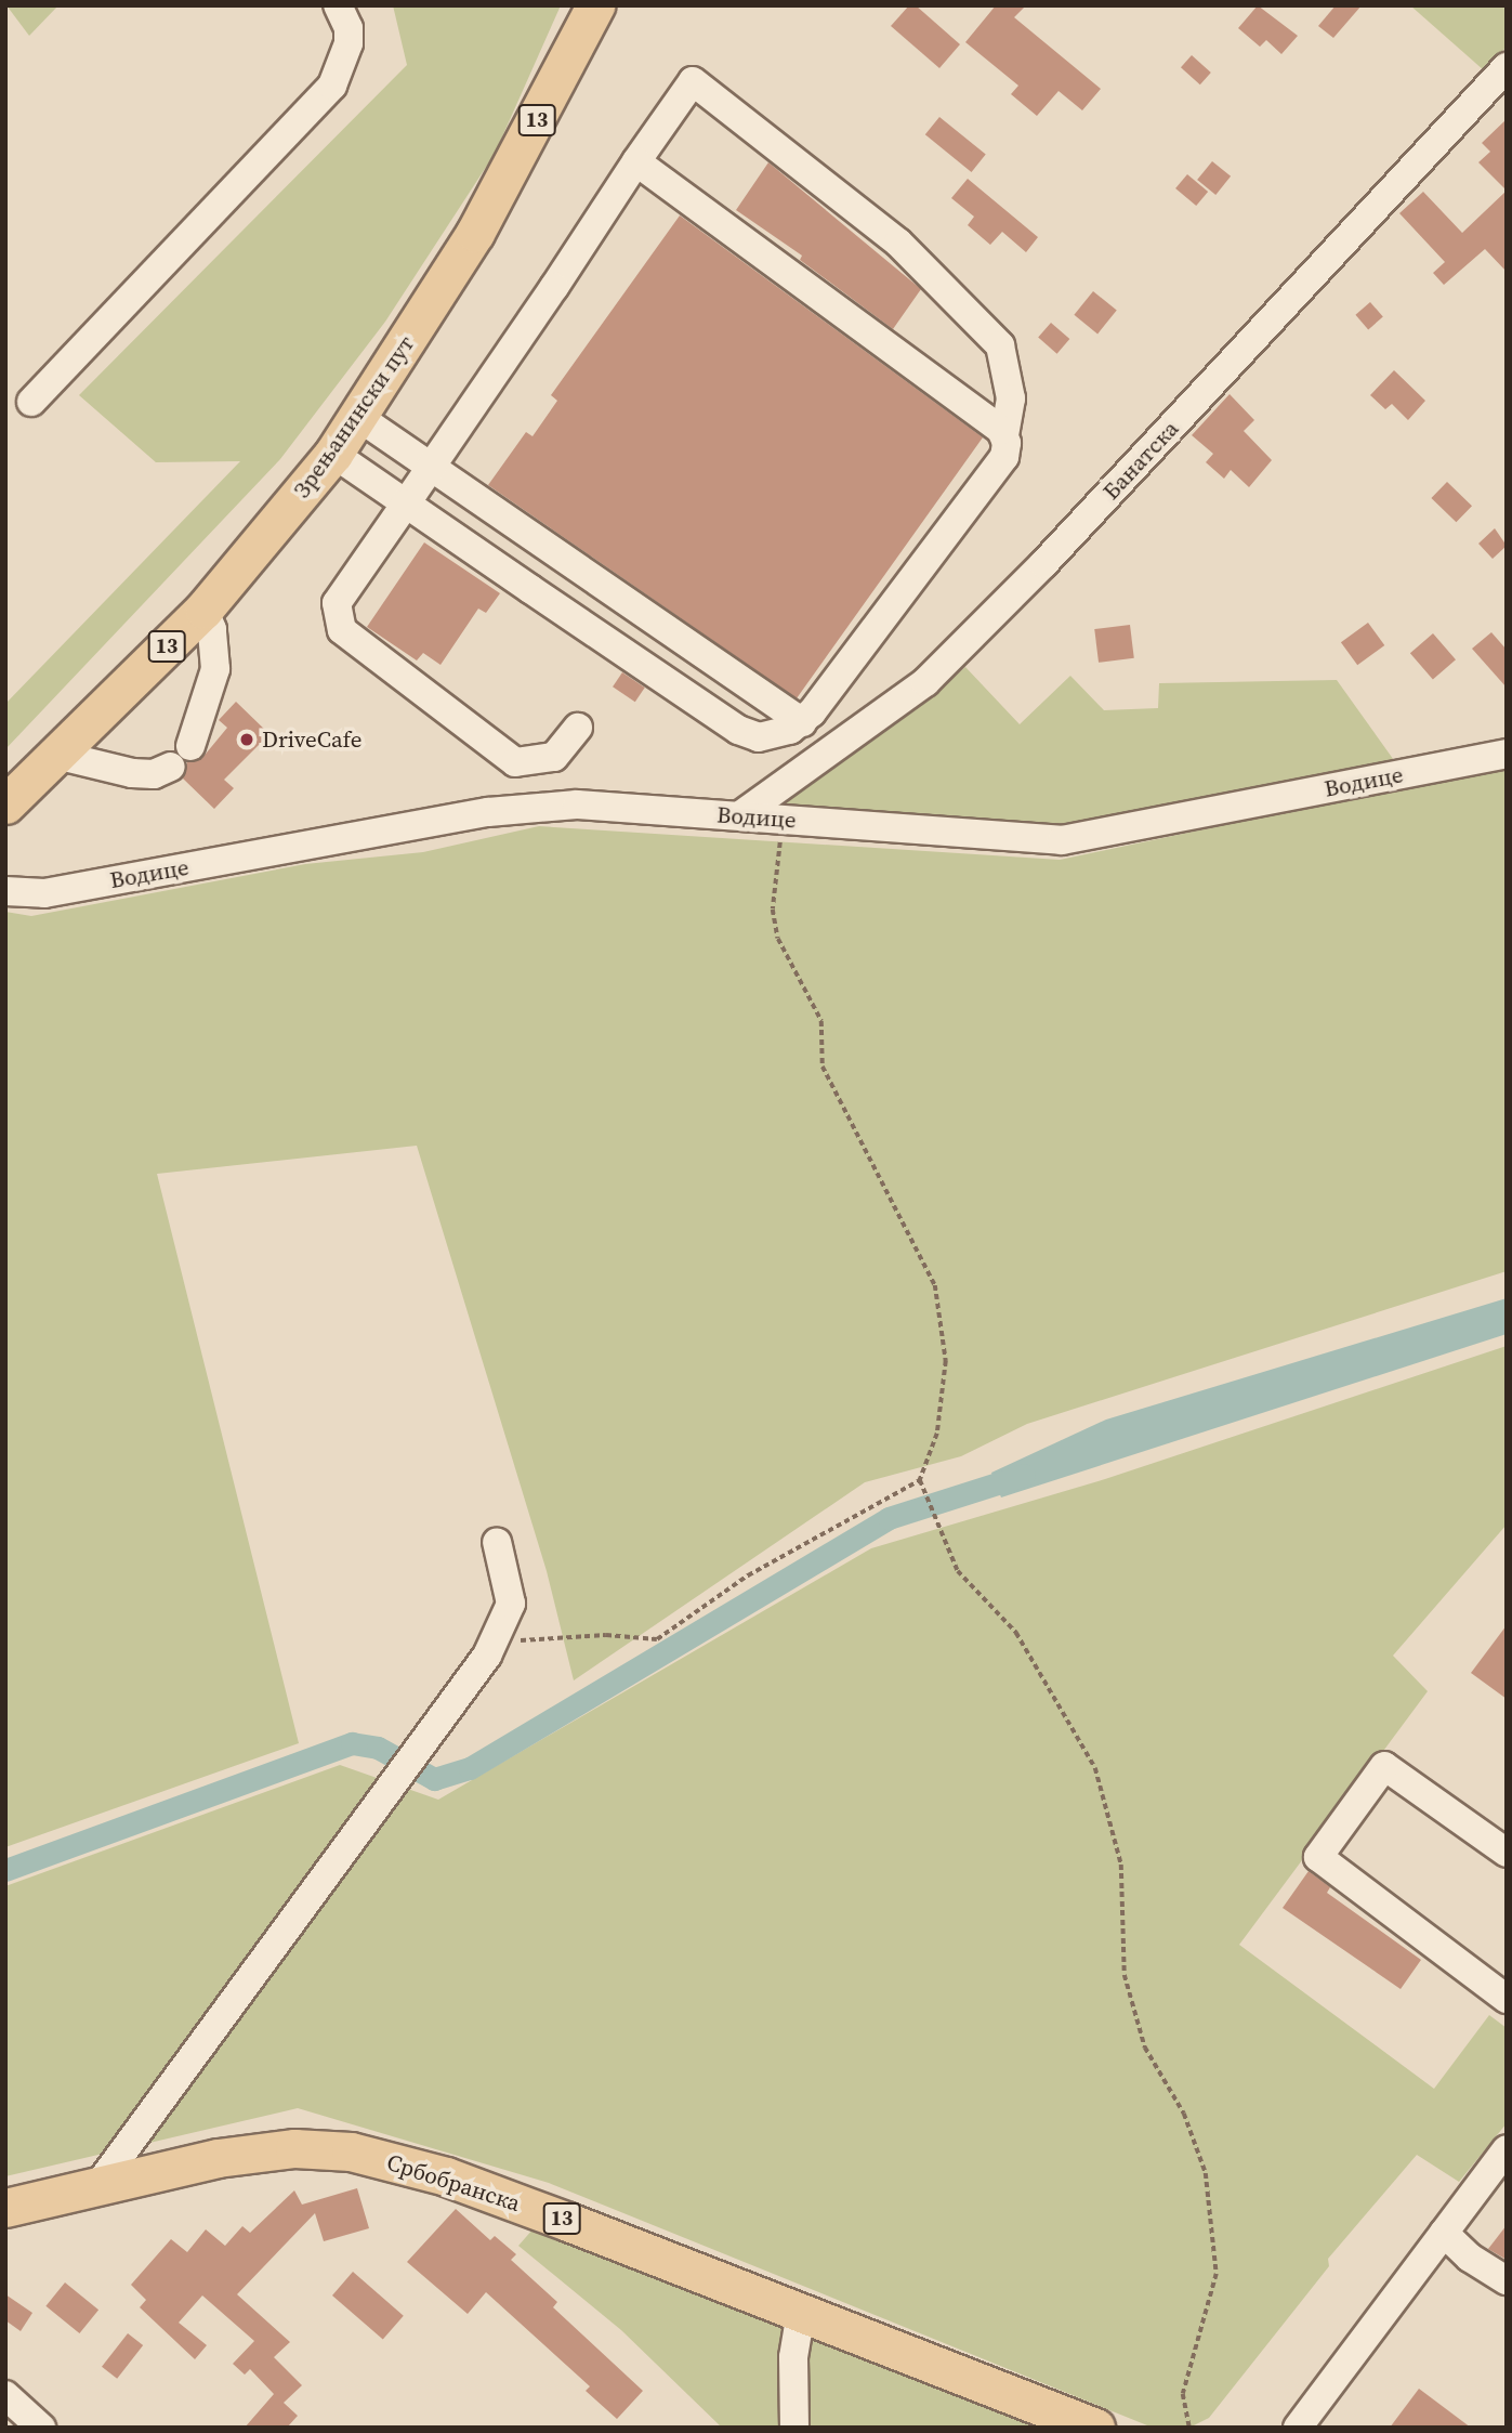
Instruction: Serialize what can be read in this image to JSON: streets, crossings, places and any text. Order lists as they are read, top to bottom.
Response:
{
  "streets": {
    "main road": ["13", "Зрењанински пут", "Србобранска"],
    "street": ["Банатска", "Водице"]
  },
  "crossings": [
    ["Банатска", "Водице"]
  ],
  "places": ["DriveCafe"]
}
